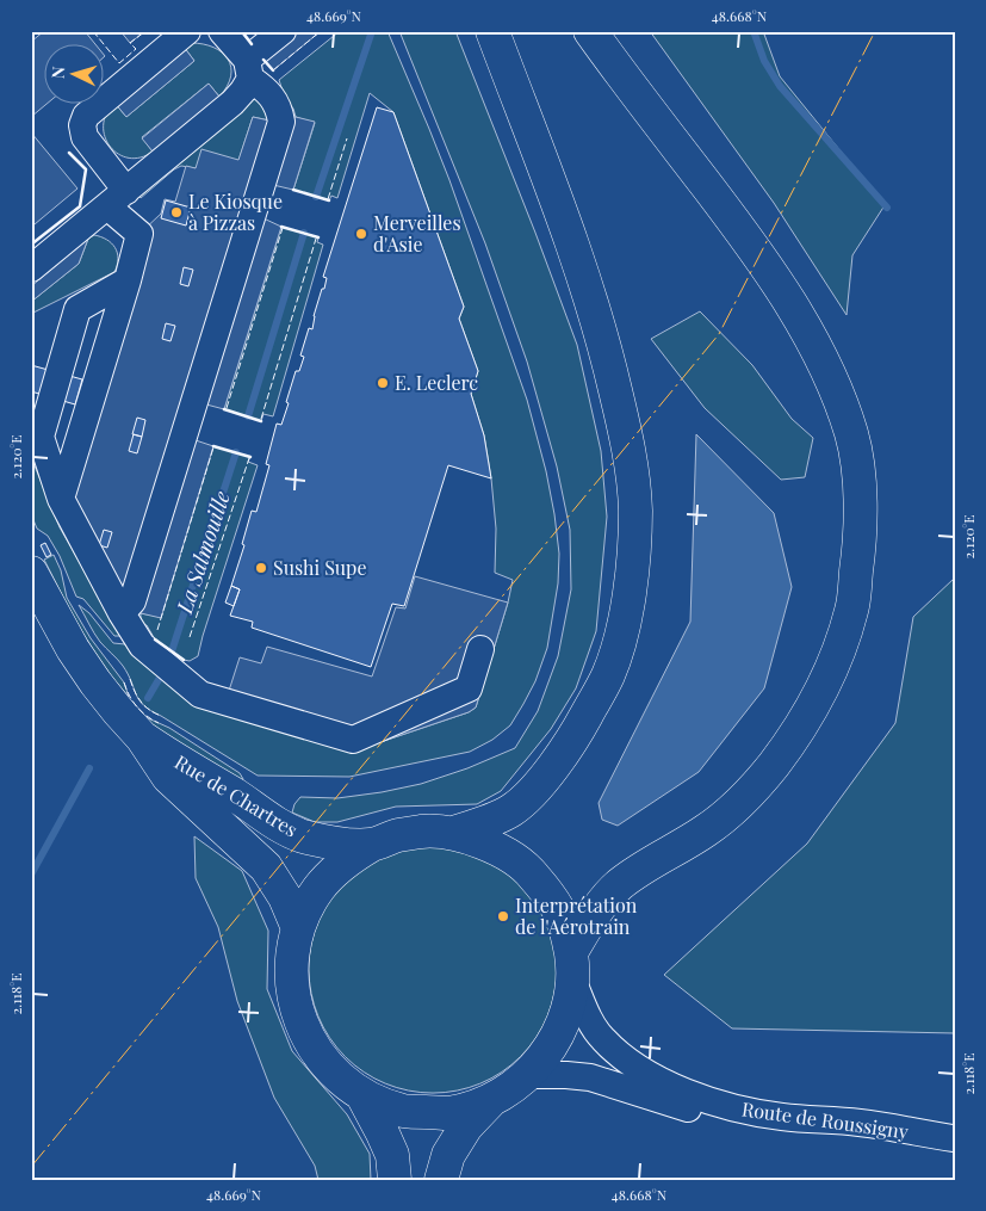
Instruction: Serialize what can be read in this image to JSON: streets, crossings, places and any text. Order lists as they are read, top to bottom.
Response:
{
  "streets": {
    "main road": ["Rue de Chartres"],
    "street": ["Route de Roussigny"]
  },
  "water": ["La Salmouille"],
  "places": [
    "Le Kiosque à Pizzas",
    "Merveilles d'Asie",
    "E. Leclerc",
    "Sushi Supe",
    "Interprétation de l'Aérotrain"
  ],
  "north": "left",
  "coordinates": [
    "48.669°N",
    "48.668°N",
    "2.120°E",
    "2.118°E"
  ]
}
